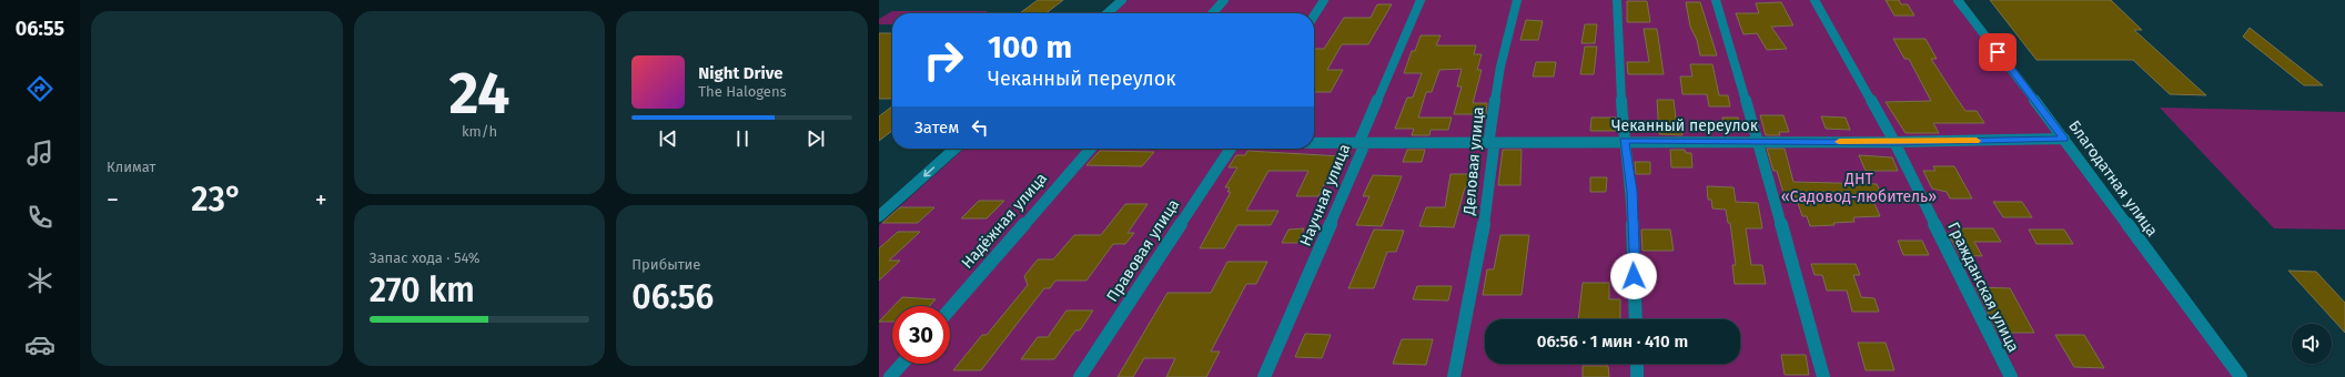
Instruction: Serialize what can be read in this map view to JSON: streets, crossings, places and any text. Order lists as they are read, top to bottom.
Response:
{
  "streets": {
    "street": [
      "Чеканный переулок",
      "Деловая улица",
      "Благодатная улица",
      "Научная улица",
      "Надёжная улица",
      "Правовая улица",
      "Гражданская улица"
    ]
  },
  "crossings": [
    ["Чеканный переулок", "Деловая улица"],
    ["Чеканный переулок", "Благодатная улица"],
    ["Чеканный переулок", "Научная улица"],
    ["Чеканный переулок", "Гражданская улица"]
  ],
  "parks": ["ДНТ «Садовод-любитель»"],
  "page": {
    "tabs": "06:55",
    "tile": [
      "Климат",
      ["24", "km/h"],
      ["Запас хода · 54%", "270 km"],
      ["Прибытие", "06:56"]
    ],
    "turn": ["100 m", "Чеканный переулок"],
    "song": ["Night Drive", "The Halogens"],
    "then": "Затем",
    "heat": ["−", "23°", "+"],
    "limit": "30",
    "trip": "06:56 · 1 мин · 410 m"
  }
}
